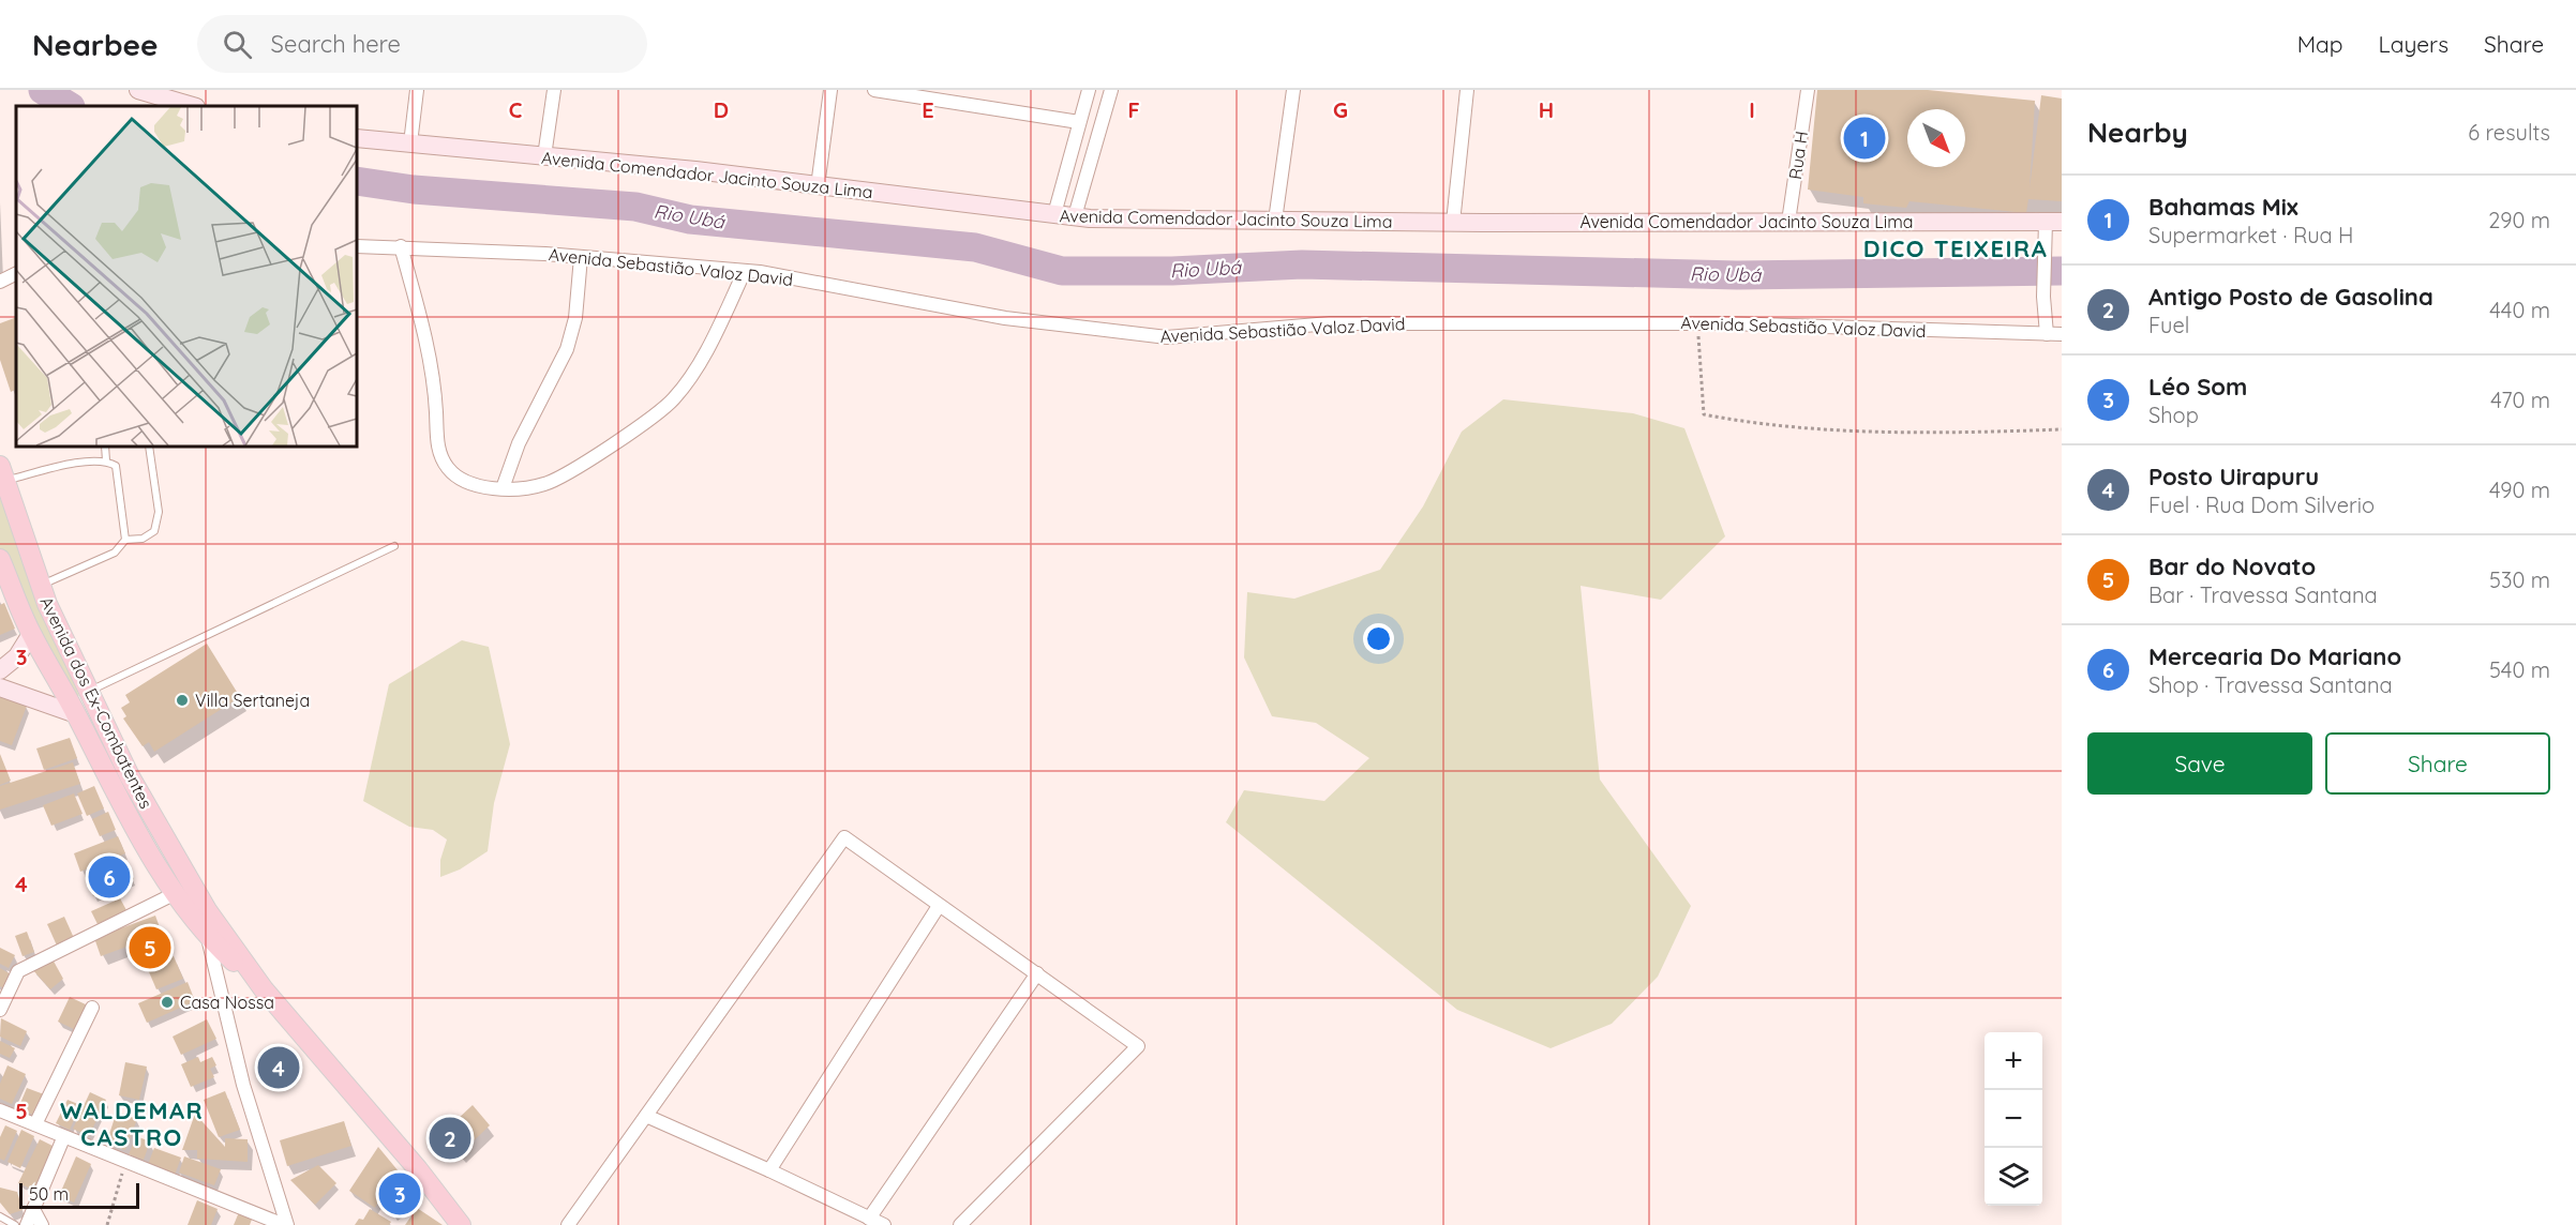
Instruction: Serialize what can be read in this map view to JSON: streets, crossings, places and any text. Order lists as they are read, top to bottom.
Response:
{
  "streets": {
    "main road": ["Avenida dos Ex-Combatentes"],
    "street": ["Rua H", "Avenida Comendador Jacinto Souza Lima", "Avenida Sebastião Valoz David"]
  },
  "crossings": [
    ["Rua H", "Avenida Comendador Jacinto Souza Lima"]
  ],
  "districts": ["DICO TEIXEIRA", "WALDEMAR CASTRO"],
  "water": ["Rio Ubá"],
  "places": ["Villa Sertaneja", "Casa Nossa"],
  "scale_bar": "50 m",
  "north": "bottom right",
  "page": {
    "header": "Nearbee",
    "search": "Search here",
    "nav": ["Map", "Layers", "Share"],
    "heading": ["Nearby", "6 results"],
    "pins": [
      "1",
      "6",
      "5",
      "4",
      "2",
      "3"
    ],
    "list": [
      {
        "mark": "1",
        "name": "Bahamas Mix",
        "note": "Supermarket · Rua H",
        "value": "290 m"
      },
      {
        "mark": "2",
        "name": "Antigo Posto de Gasolina",
        "note": "Fuel",
        "value": "440 m"
      },
      {
        "mark": "3",
        "name": "Léo Som",
        "note": "Shop",
        "value": "470 m"
      },
      {
        "mark": "4",
        "name": "Posto Uirapuru",
        "note": "Fuel · Rua Dom Silverio",
        "value": "490 m"
      },
      {
        "mark": "5",
        "name": "Bar do Novato",
        "note": "Bar · Travessa Santana",
        "value": "530 m"
      },
      {
        "mark": "6",
        "name": "Mercearia Do Mariano",
        "note": "Shop · Travessa Santana",
        "value": "540 m"
      }
    ],
    "buttons": ["Save", "Share"],
    "map_buttons": ["+", "−"],
    "scale": "50 m"
  },
  "grid": {
    "columns": [
      "C",
      "D",
      "E",
      "F",
      "G",
      "H",
      "I"
    ],
    "rows": ["3", "4", "5"]
  }
}
